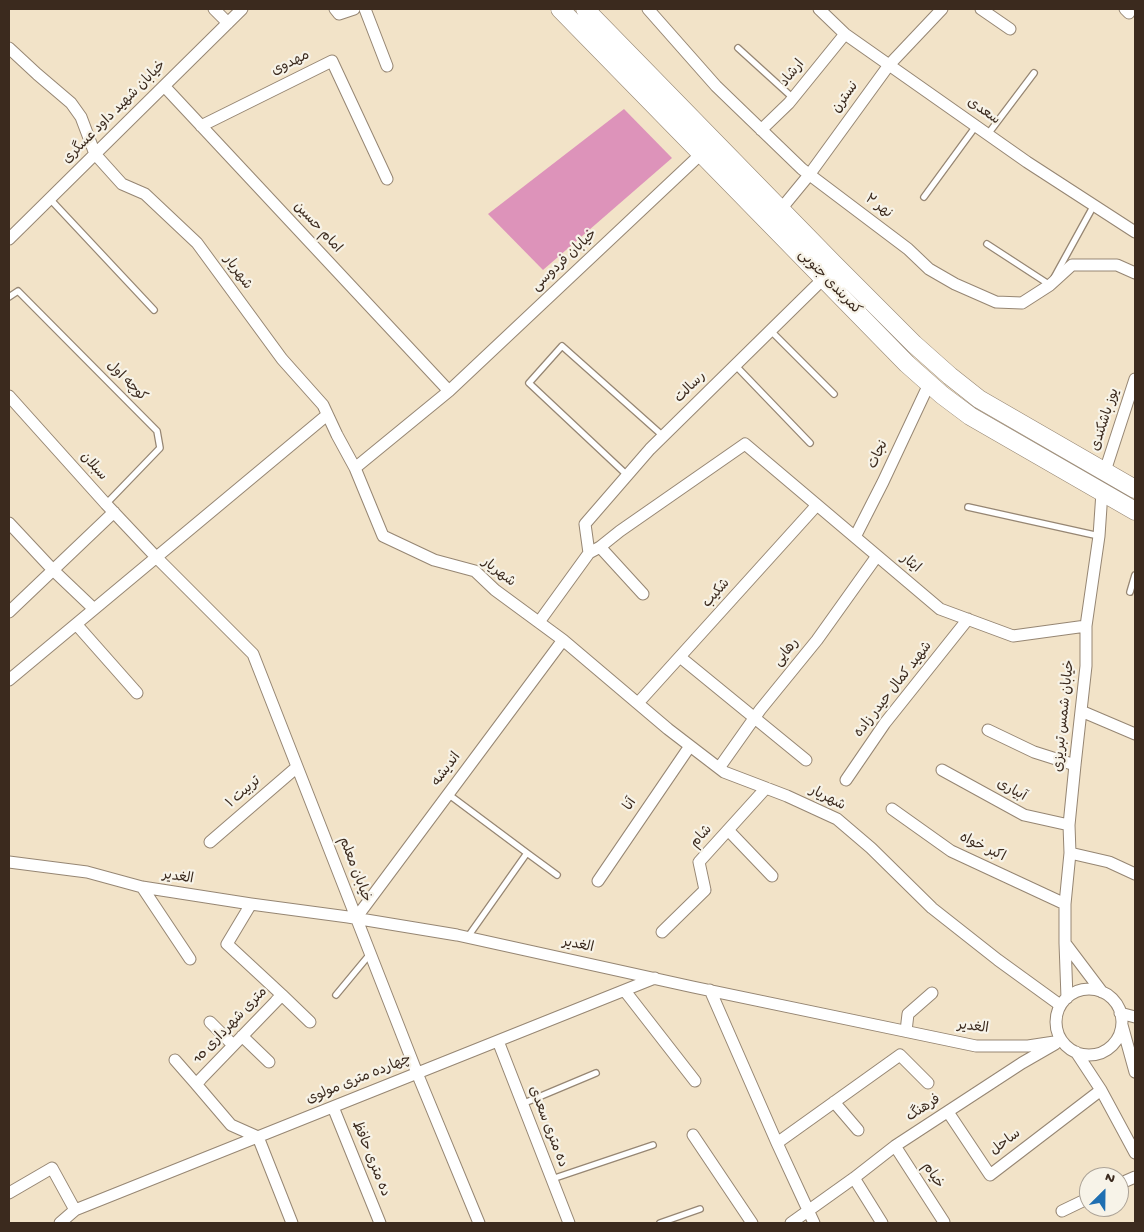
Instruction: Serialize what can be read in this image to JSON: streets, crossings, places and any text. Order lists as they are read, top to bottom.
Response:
{
  "streets": {
    "main road": ["کمربندی جنوبی"],
    "street": [
      "مهدوی",
      "ارشاد",
      "نسترن",
      "سعدی",
      "خیابان شهید داود عسگری",
      "نهر ۲",
      "امام حسین",
      "خیابان فردوسی",
      "شهریار",
      "رسالت",
      "یوز باشکندی",
      "نجات",
      "سبلان",
      "ایثار",
      "شکیب",
      "رهایی",
      "شهید کمال حیدر زاده",
      "خیابان شمس تبریزی",
      "اندیشه",
      "آبیاری",
      "تربیت ۱",
      "آنا",
      "شام",
      "اکبر خواه",
      "خیابان معلم",
      "الغدیر",
      "10 متری شهرداری",
      "چهارده متری مولوی",
      "فرهنگ",
      "ده متری سعدی",
      "ساحل",
      "ده متری حافظ",
      "خیام"
    ],
    "lane": ["کوچه اول"]
  },
  "crossings": [
    ["مهدوی", "امام حسین"],
    ["ارشاد", "سعدی"],
    ["ارشاد", "نهر ۲"],
    ["نسترن", "سعدی"],
    ["نسترن", "نهر ۲"],
    ["نسترن", "کمربندی جنوبی"],
    ["خیابان شهید داود عسگری", "امام حسین"],
    ["خیابان شهید داود عسگری", "شهریار"],
    ["امام حسین", "خیابان فردوسی"],
    ["خیابان فردوسی", "شهریار"],
    ["خیابان فردوسی", "کمربندی جنوبی"],
    ["شهریار", "شکیب"],
    ["شهریار", "رهایی"],
    ["شهریار", "خیابان شمس تبریزی"],
    ["شهریار", "اندیشه"],
    ["شهریار", "آنا"],
    ["شهریار", "شام"],
    ["شهریار", "الغدیر"],
    ["شهریار", "فرهنگ"],
    ["کمربندی جنوبی", "رسالت"],
    ["کمربندی جنوبی", "یوز باشکندی"],
    ["کمربندی جنوبی", "نجات"],
    ["کمربندی جنوبی", "خیابان شمس تبریزی"],
    ["کوچه اول", "سبلان"],
    ["نجات", "ایثار"],
    ["سبلان", "خیابان معلم"],
    ["ایثار", "شکیب"],
    ["ایثار", "رهایی"],
    ["ایثار", "شهید کمال حیدر زاده"],
    ["ایثار", "خیابان شمس تبریزی"],
    ["خیابان شمس تبریزی", "آبیاری"],
    ["خیابان شمس تبریزی", "اکبر خواه"],
    ["خیابان شمس تبریزی", "الغدیر"],
    ["خیابان شمس تبریزی", "فرهنگ"],
    ["اندیشه", "خیابان معلم"],
    ["اندیشه", "الغدیر"],
    ["تربیت ۱", "خیابان معلم"],
    ["خیابان معلم", "الغدیر"],
    ["خیابان معلم", "چهارده متری مولوی"],
    ["الغدیر", "10 متری شهرداری"],
    ["الغدیر", "چهارده متری مولوی"],
    ["الغدیر", "فرهنگ"],
    ["10 متری شهرداری", "چهارده متری مولوی"],
    ["چهارده متری مولوی", "ده متری سعدی"],
    ["چهارده متری مولوی", "ده متری حافظ"],
    ["فرهنگ", "ساحل"],
    ["فرهنگ", "خیام"]
  ],
  "north": "top right"
}
